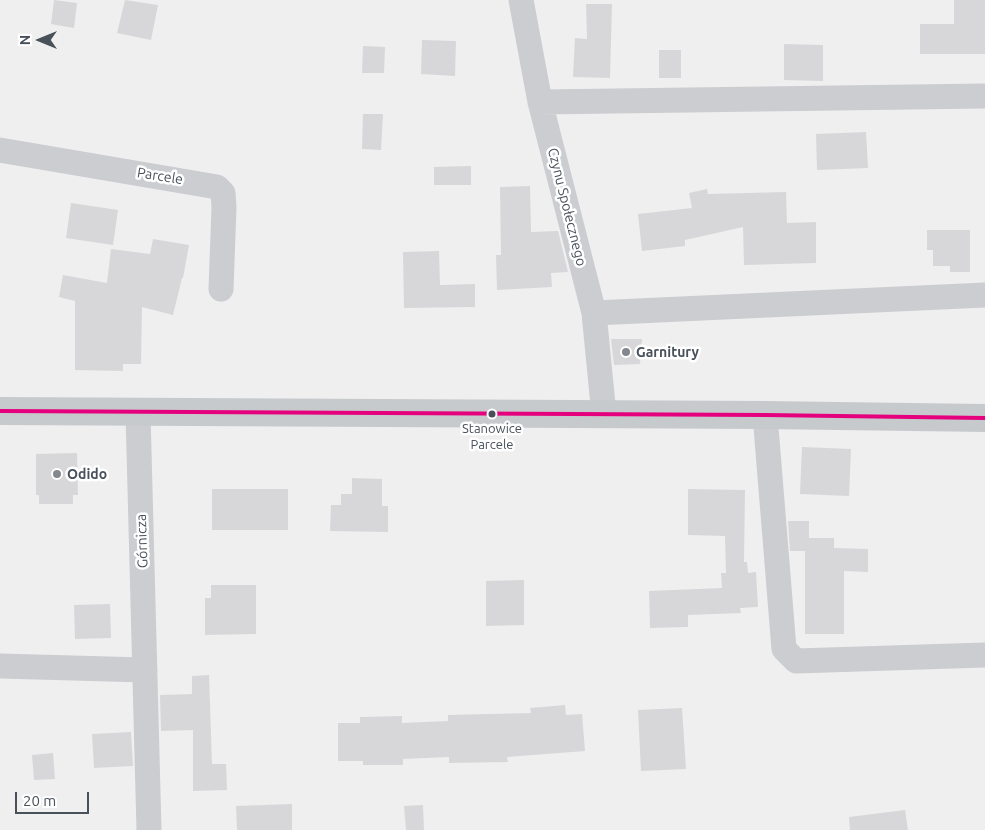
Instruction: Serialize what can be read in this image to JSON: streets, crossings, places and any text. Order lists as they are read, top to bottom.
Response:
{
  "streets": {
    "street": ["Parcele", "Czynu Społecznego", "Górnicza"]
  },
  "places": ["Garnitury", "Stanowice Parcele", "Odido"],
  "scale_bar": "20 m",
  "north": "left"
}
